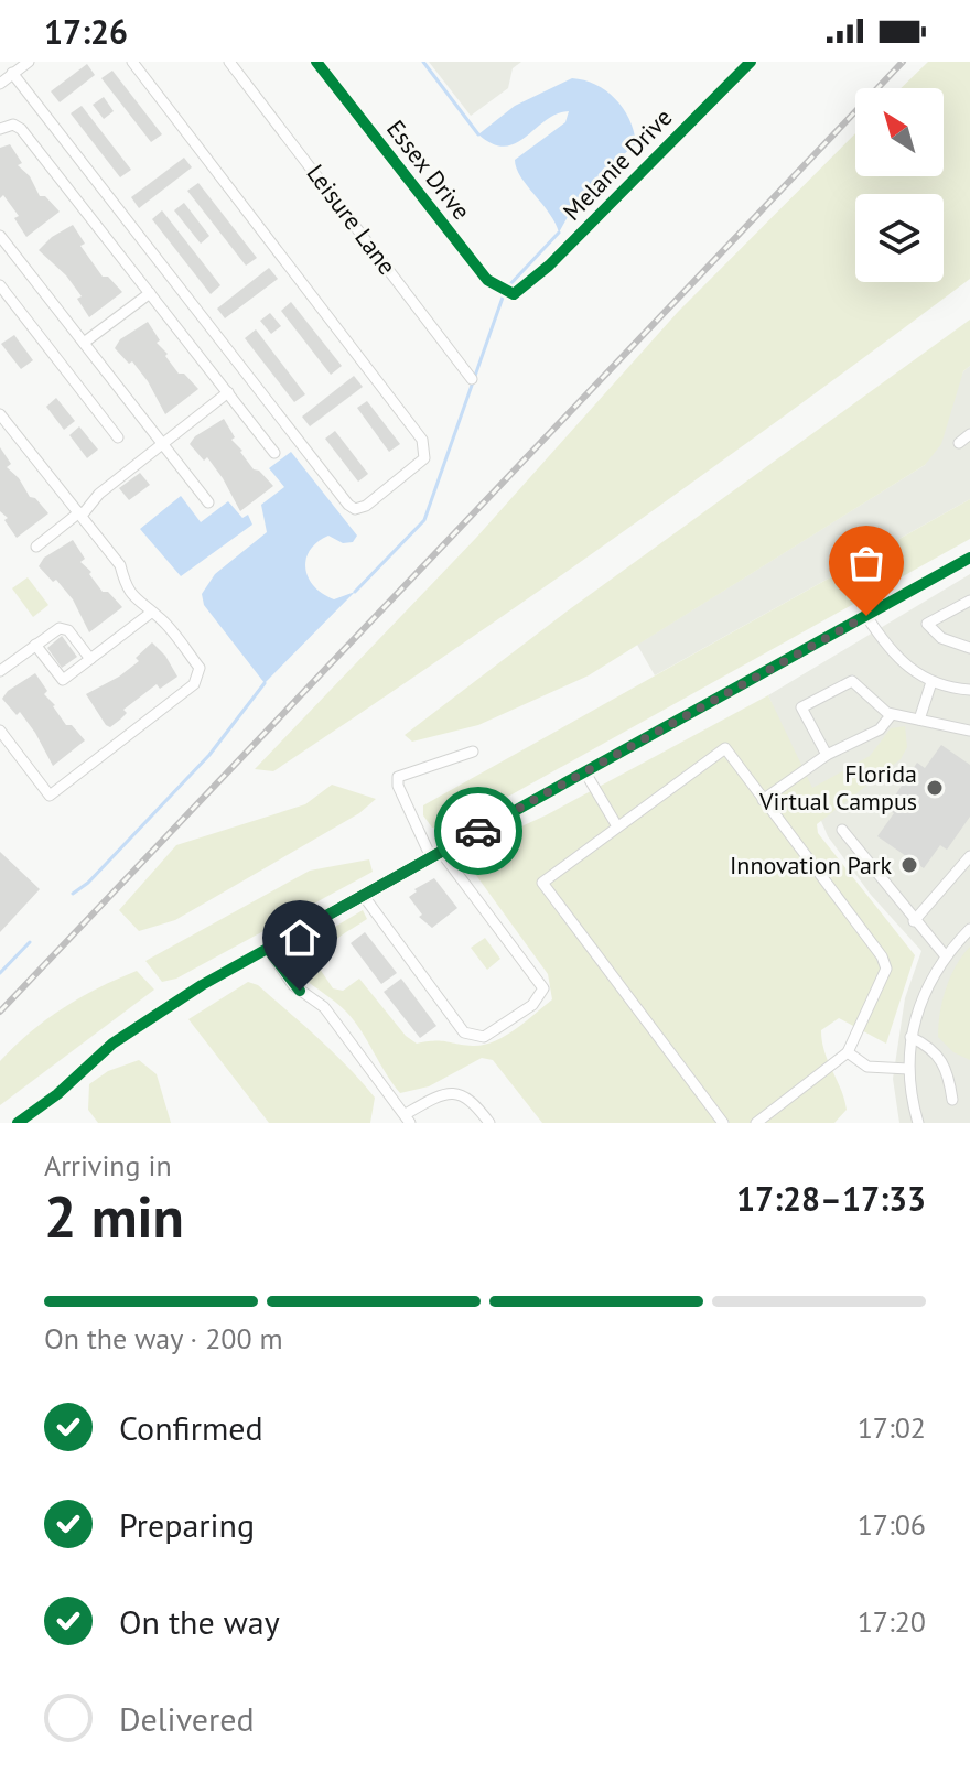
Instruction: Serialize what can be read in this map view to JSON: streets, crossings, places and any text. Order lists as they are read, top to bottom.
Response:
{
  "streets": {
    "street": ["Melanie Drive", "Essex Drive", "Leisure Lane"]
  },
  "crossings": [
    ["Melanie Drive", "Essex Drive"]
  ],
  "places": ["Florida Virtual Campus", "Innovation Park"],
  "north": "top left",
  "page": {
    "status": "17:26",
    "heading": ["2 min", "Arriving in", "17:28–17:33"],
    "bar": "On the way · 200 m",
    "list": [
      ["Confirmed", "17:02"],
      ["Preparing", "17:06"],
      ["On the way", "17:20"],
      "Delivered"
    ]
  }
}
